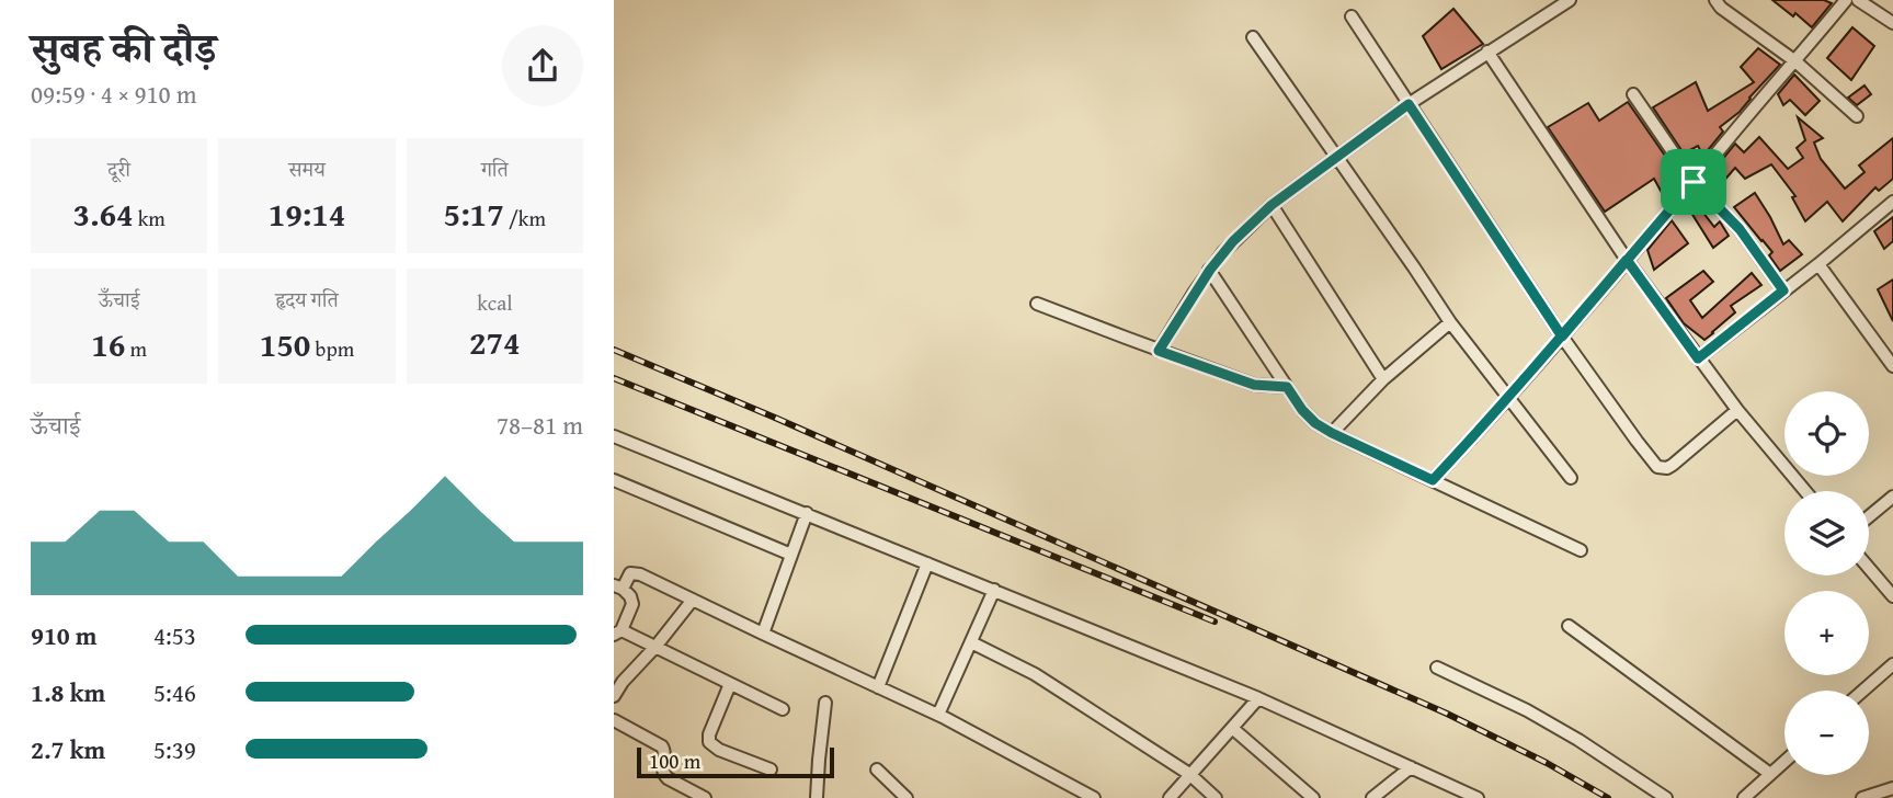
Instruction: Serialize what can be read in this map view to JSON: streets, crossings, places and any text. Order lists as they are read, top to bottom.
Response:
{
  "scale_bar": "100 m",
  "page": {
    "heading": ["सुबह की दौड़", "09:59 · 4 × 910 m"],
    "stats": [
      ["दूरी", "3.64 km"],
      ["समय", "19:14"],
      ["गति", "5:17 /km"],
      ["ऊँचाई", "16 m"],
      ["हृदय गति", "150 bpm"],
      ["kcal", "274"]
    ],
    "chart": ["ऊँचाई", "78–81 m"],
    "map_buttons": ["+", "−"],
    "list": [
      {
        "name": "910 m",
        "note": "4:53"
      },
      {
        "name": "1.8 km",
        "note": "5:46"
      },
      {
        "name": "2.7 km",
        "note": "5:39"
      }
    ],
    "scale": "100 m"
  }
}
